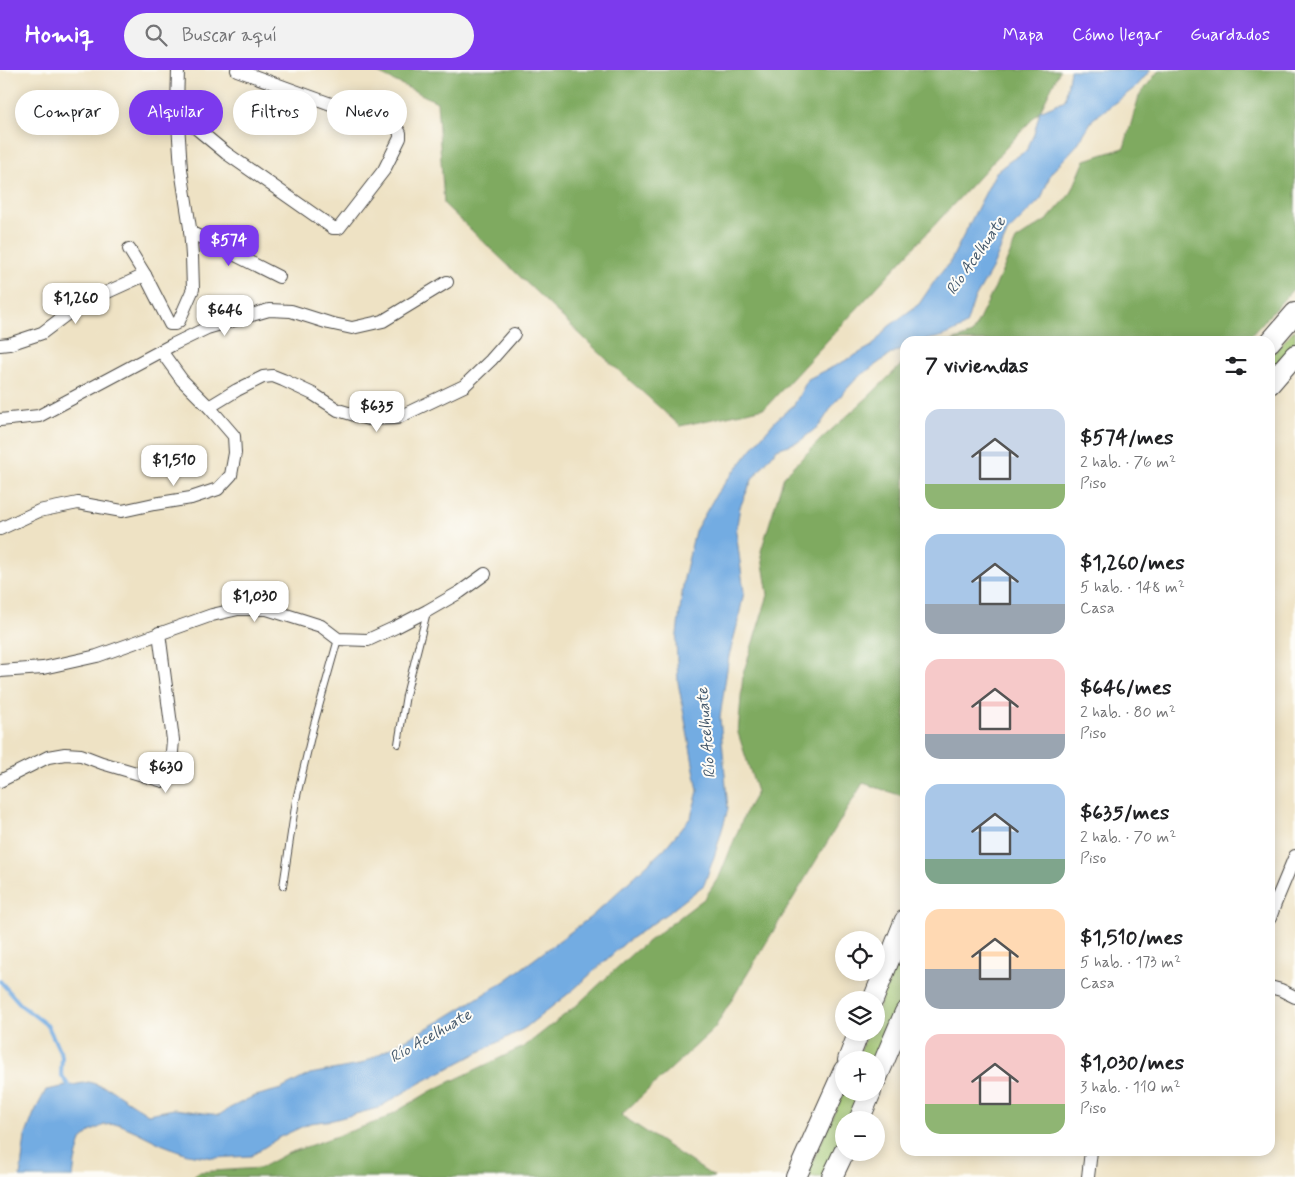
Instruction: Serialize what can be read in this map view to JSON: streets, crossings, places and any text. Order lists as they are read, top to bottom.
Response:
{
  "water": ["Río Acelhuate"],
  "page": {
    "header": "Homiq",
    "search": "Buscar aquí",
    "nav": ["Mapa", "Cómo llegar", "Guardados"],
    "chip": [
      "Comprar",
      "Alquilar",
      "Filtros",
      "Nuevo"
    ],
    "price": [
      "$574",
      "$1,260",
      "$646",
      "$635",
      "$1,510",
      "$1,030",
      "$630"
    ],
    "heading": "7 viviendas",
    "list": [
      {
        "name": "$574/mes",
        "note": "2 hab. · 76 m² · Piso"
      },
      {
        "name": "$1,260/mes",
        "note": "5 hab. · 148 m² · Casa"
      },
      {
        "name": "$646/mes",
        "note": "2 hab. · 80 m² · Piso"
      },
      {
        "name": "$635/mes",
        "note": "2 hab. · 70 m² · Piso"
      },
      {
        "name": "$1,510/mes",
        "note": "5 hab. · 173 m² · Casa"
      },
      {
        "name": "$1,030/mes",
        "note": "3 hab. · 110 m² · Piso"
      }
    ],
    "map_buttons": ["+", "−"]
  }
}
